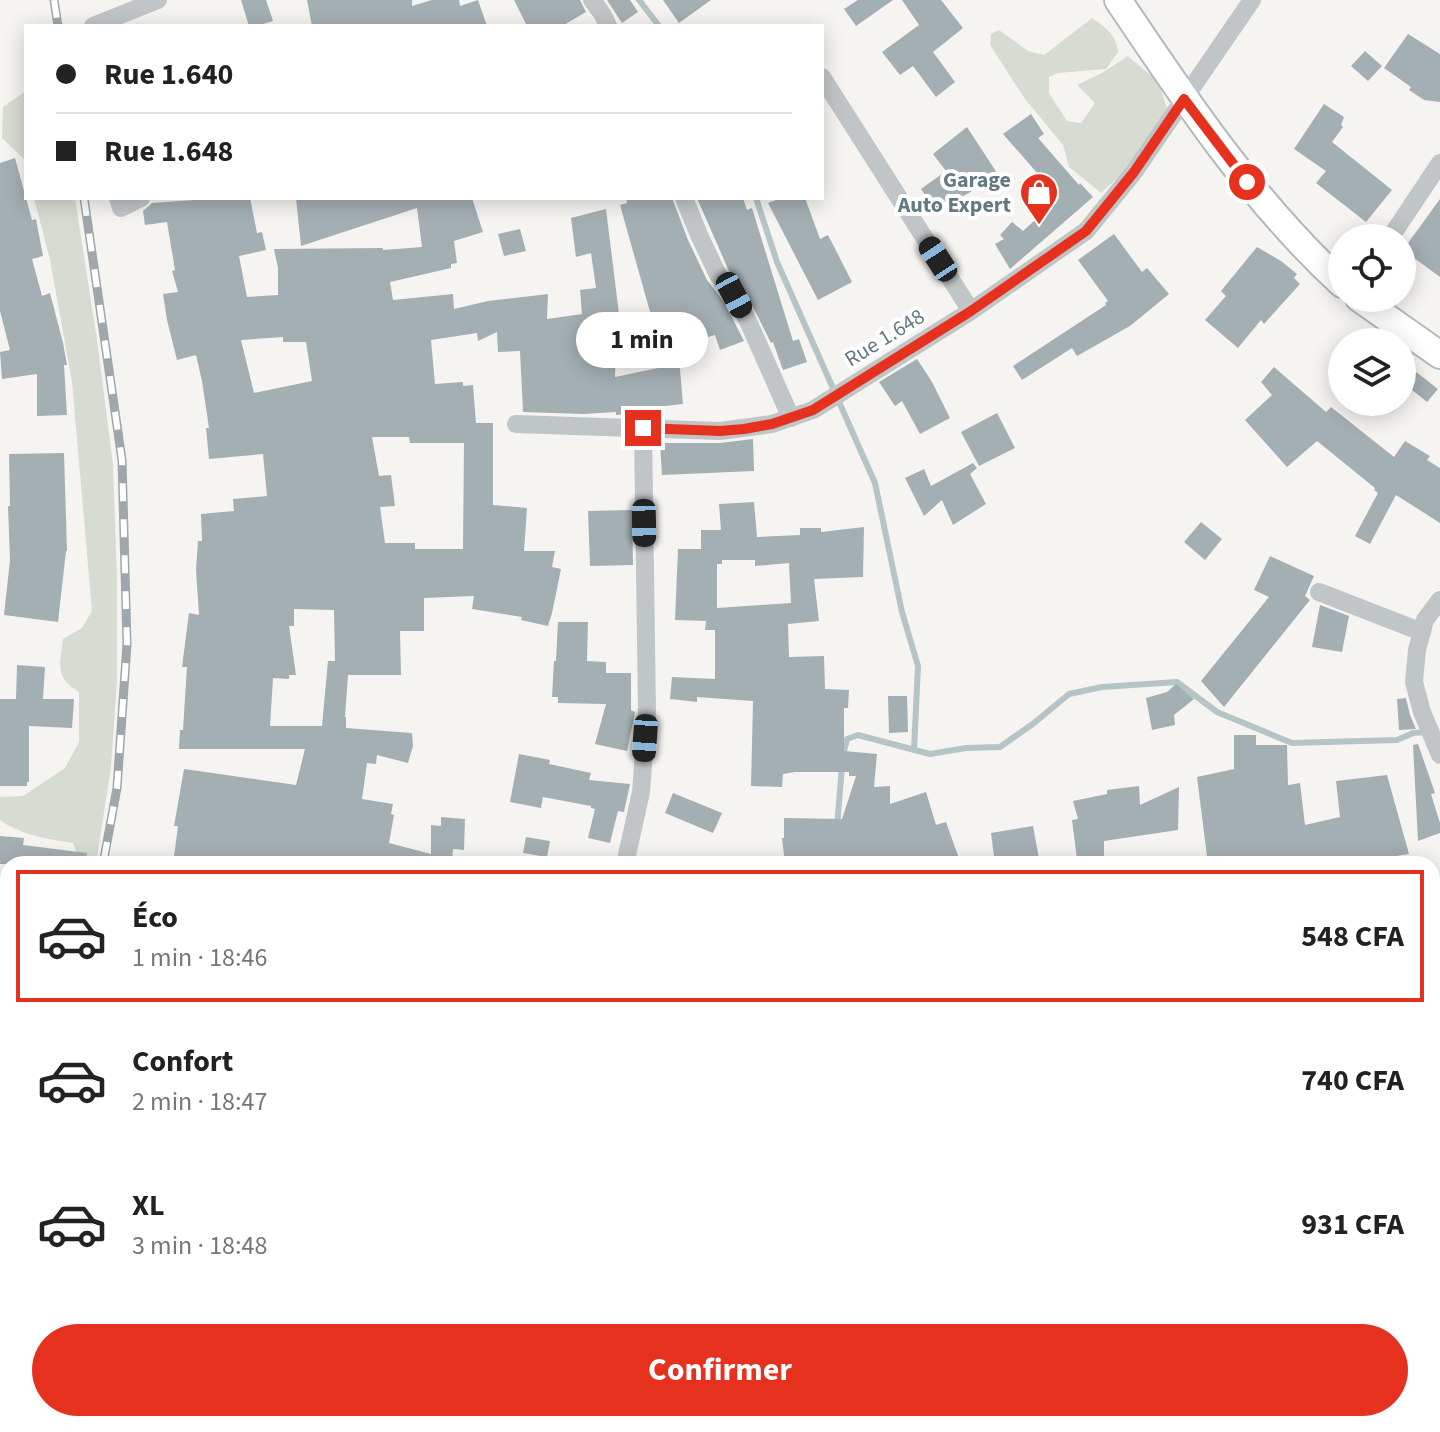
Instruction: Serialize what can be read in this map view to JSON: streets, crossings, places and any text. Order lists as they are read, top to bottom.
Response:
{
  "streets": {
    "street": ["Rue 1.648"]
  },
  "places": {
    "shop": ["Garage Auto Expert"]
  },
  "page": {
    "banner": ["Rue 1.640", "Rue 1.648"],
    "bubble": "1 min",
    "list": [
      {
        "name": "Éco",
        "note": "1 min · 18:46",
        "value": "548 CFA"
      },
      {
        "name": "Confort",
        "note": "2 min · 18:47",
        "value": "740 CFA"
      },
      {
        "name": "XL",
        "note": "3 min · 18:48",
        "value": "931 CFA"
      }
    ],
    "buttons": "Confirmer"
  }
}
